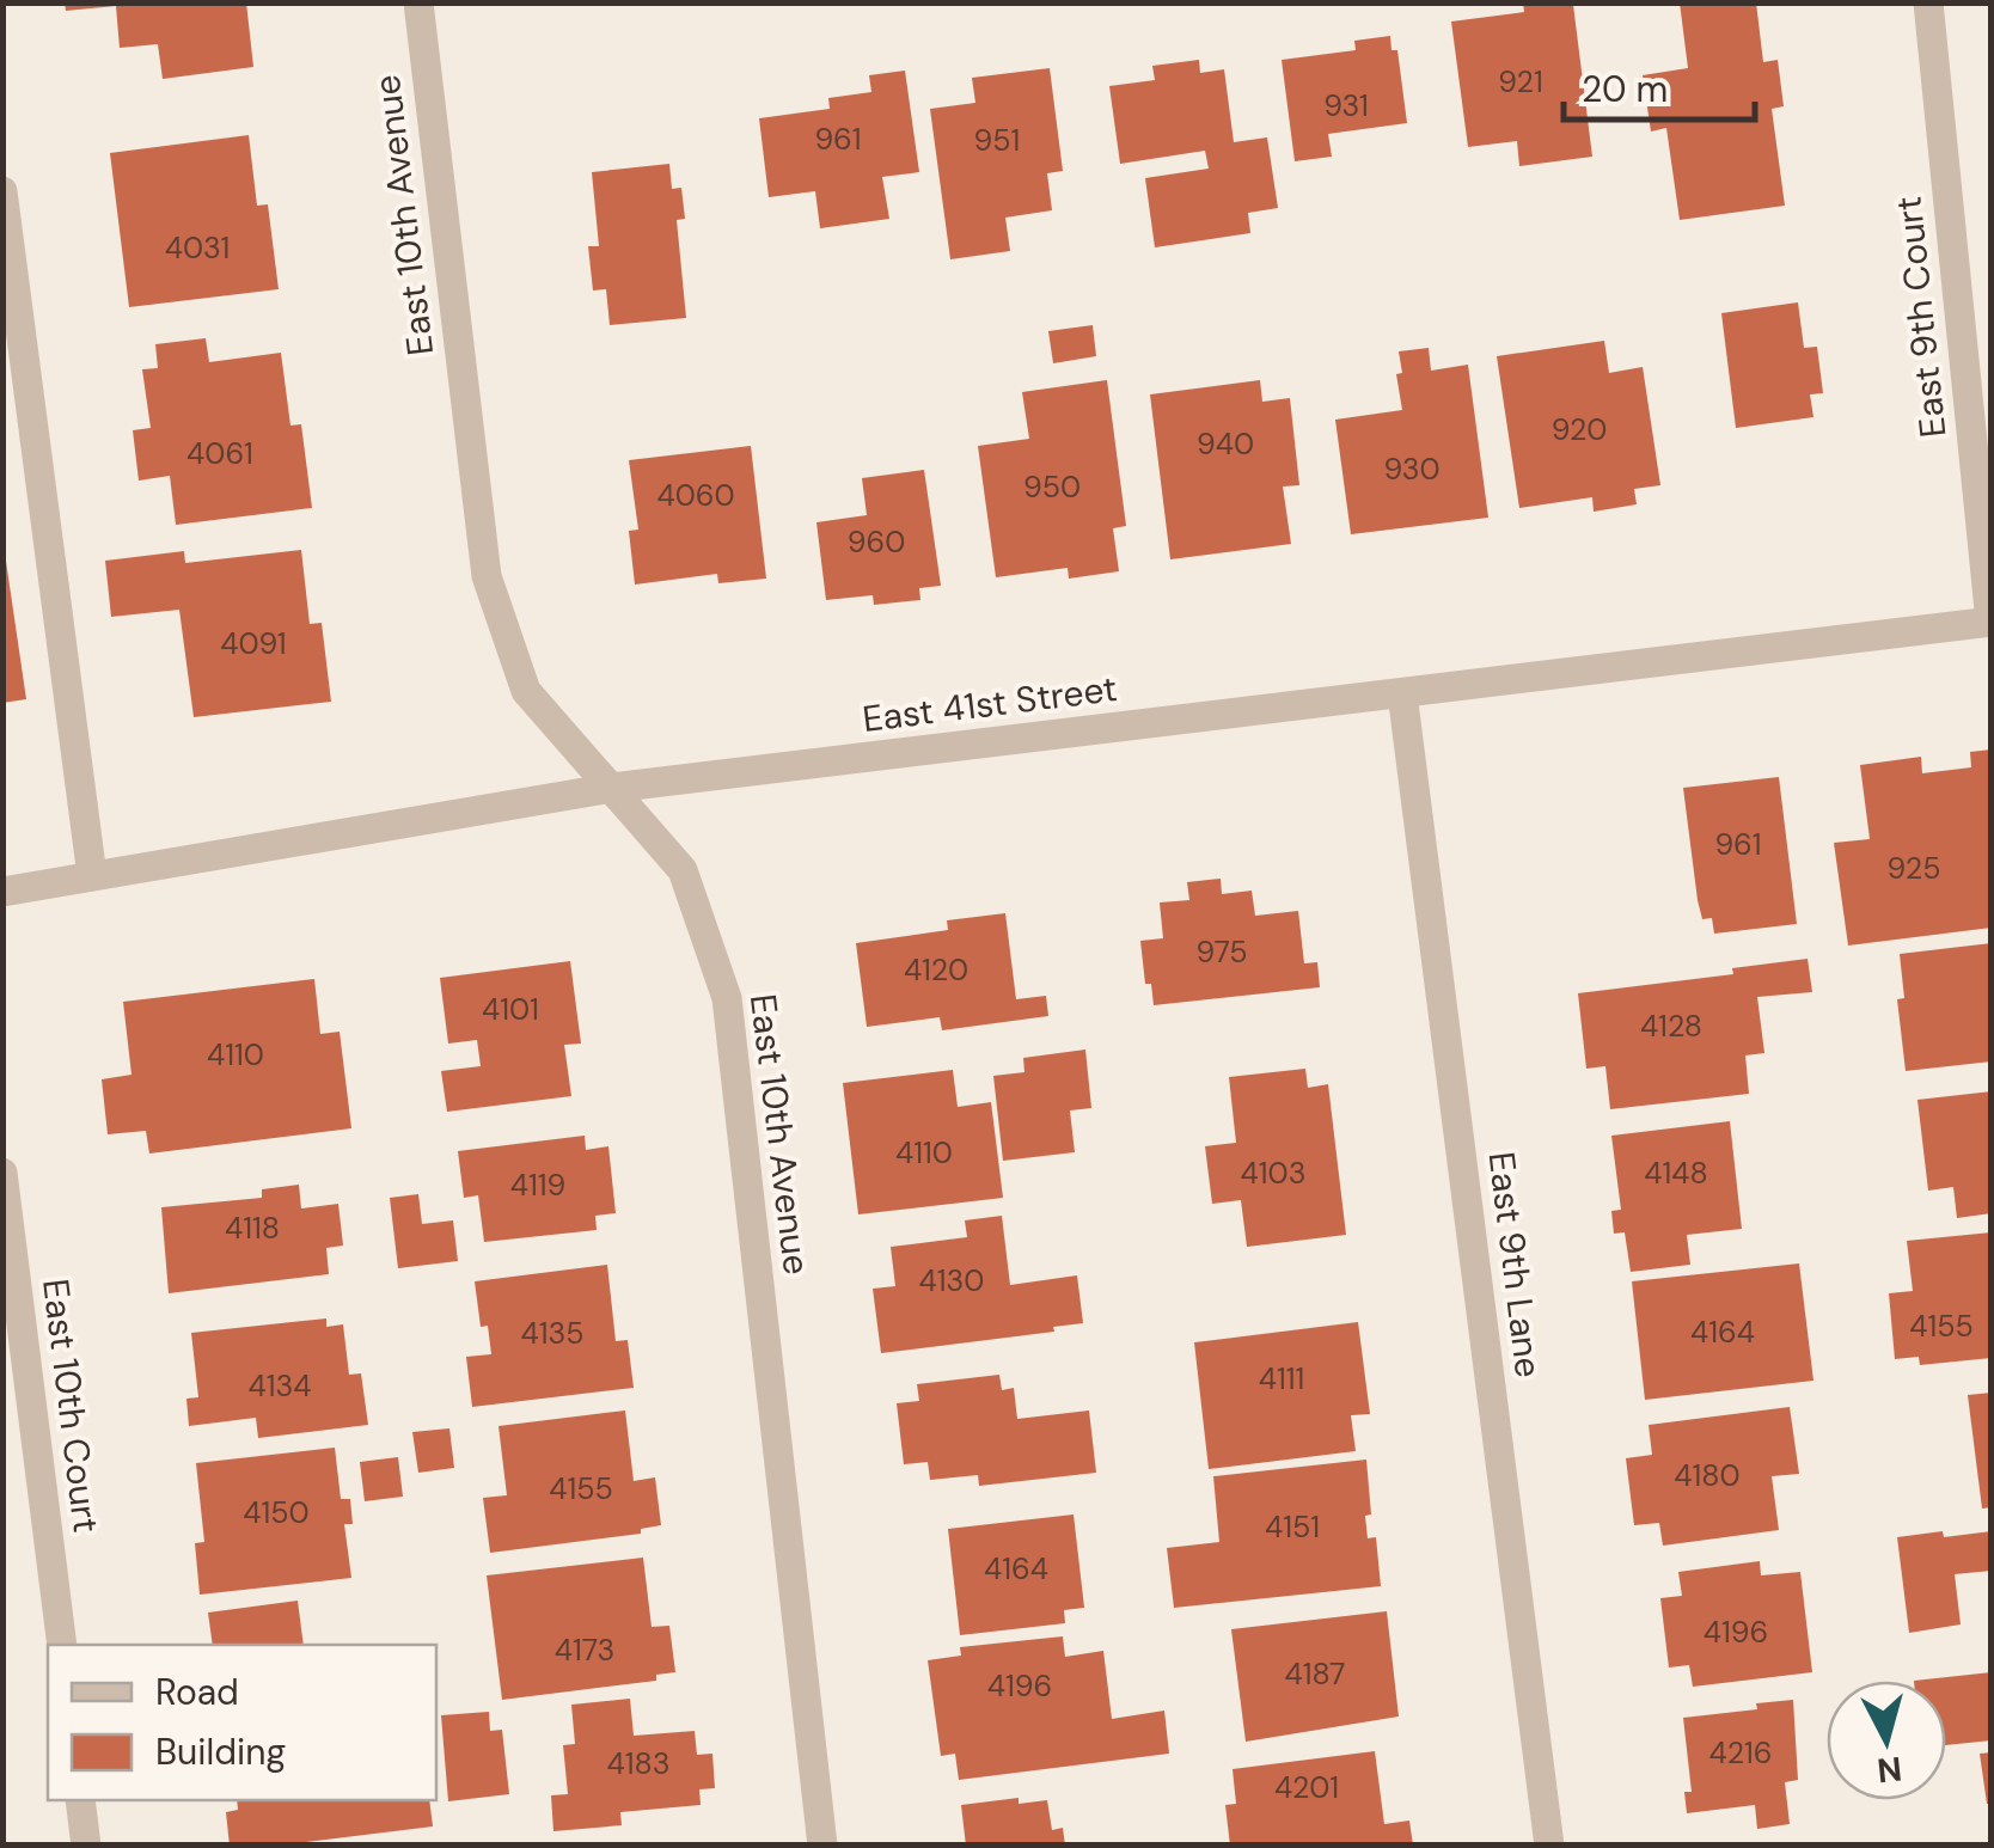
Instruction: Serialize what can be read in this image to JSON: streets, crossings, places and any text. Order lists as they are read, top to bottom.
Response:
{
  "streets": {
    "street": [
      "East 10th Avenue",
      "East 9th Court",
      "East 41st Street",
      "East 9th Lane",
      "East 10th Court"
    ]
  },
  "crossings": [
    ["East 10th Avenue", "East 41st Street"],
    ["East 9th Court", "East 41st Street"],
    ["East 41st Street", "East 9th Lane"]
  ],
  "house_numbers": [
    "921",
    "931",
    "961",
    "951",
    "4031",
    "920",
    "940",
    "4061",
    "930",
    "950",
    "4060",
    "960",
    "4091",
    "961",
    "925",
    "975",
    "4120",
    "4101",
    "4128",
    "4110",
    "4110",
    "4103",
    "4148",
    "4119",
    "4118",
    "4130",
    "4155",
    "4164",
    "4135",
    "4111",
    "4134",
    "4180",
    "4155",
    "4150",
    "4151",
    "4164",
    "4196",
    "4173",
    "4187",
    "4196",
    "4216",
    "4183",
    "4201"
  ],
  "legend": ["Road", "Building"],
  "scale_bar": "20 m",
  "north": "bottom"
}
